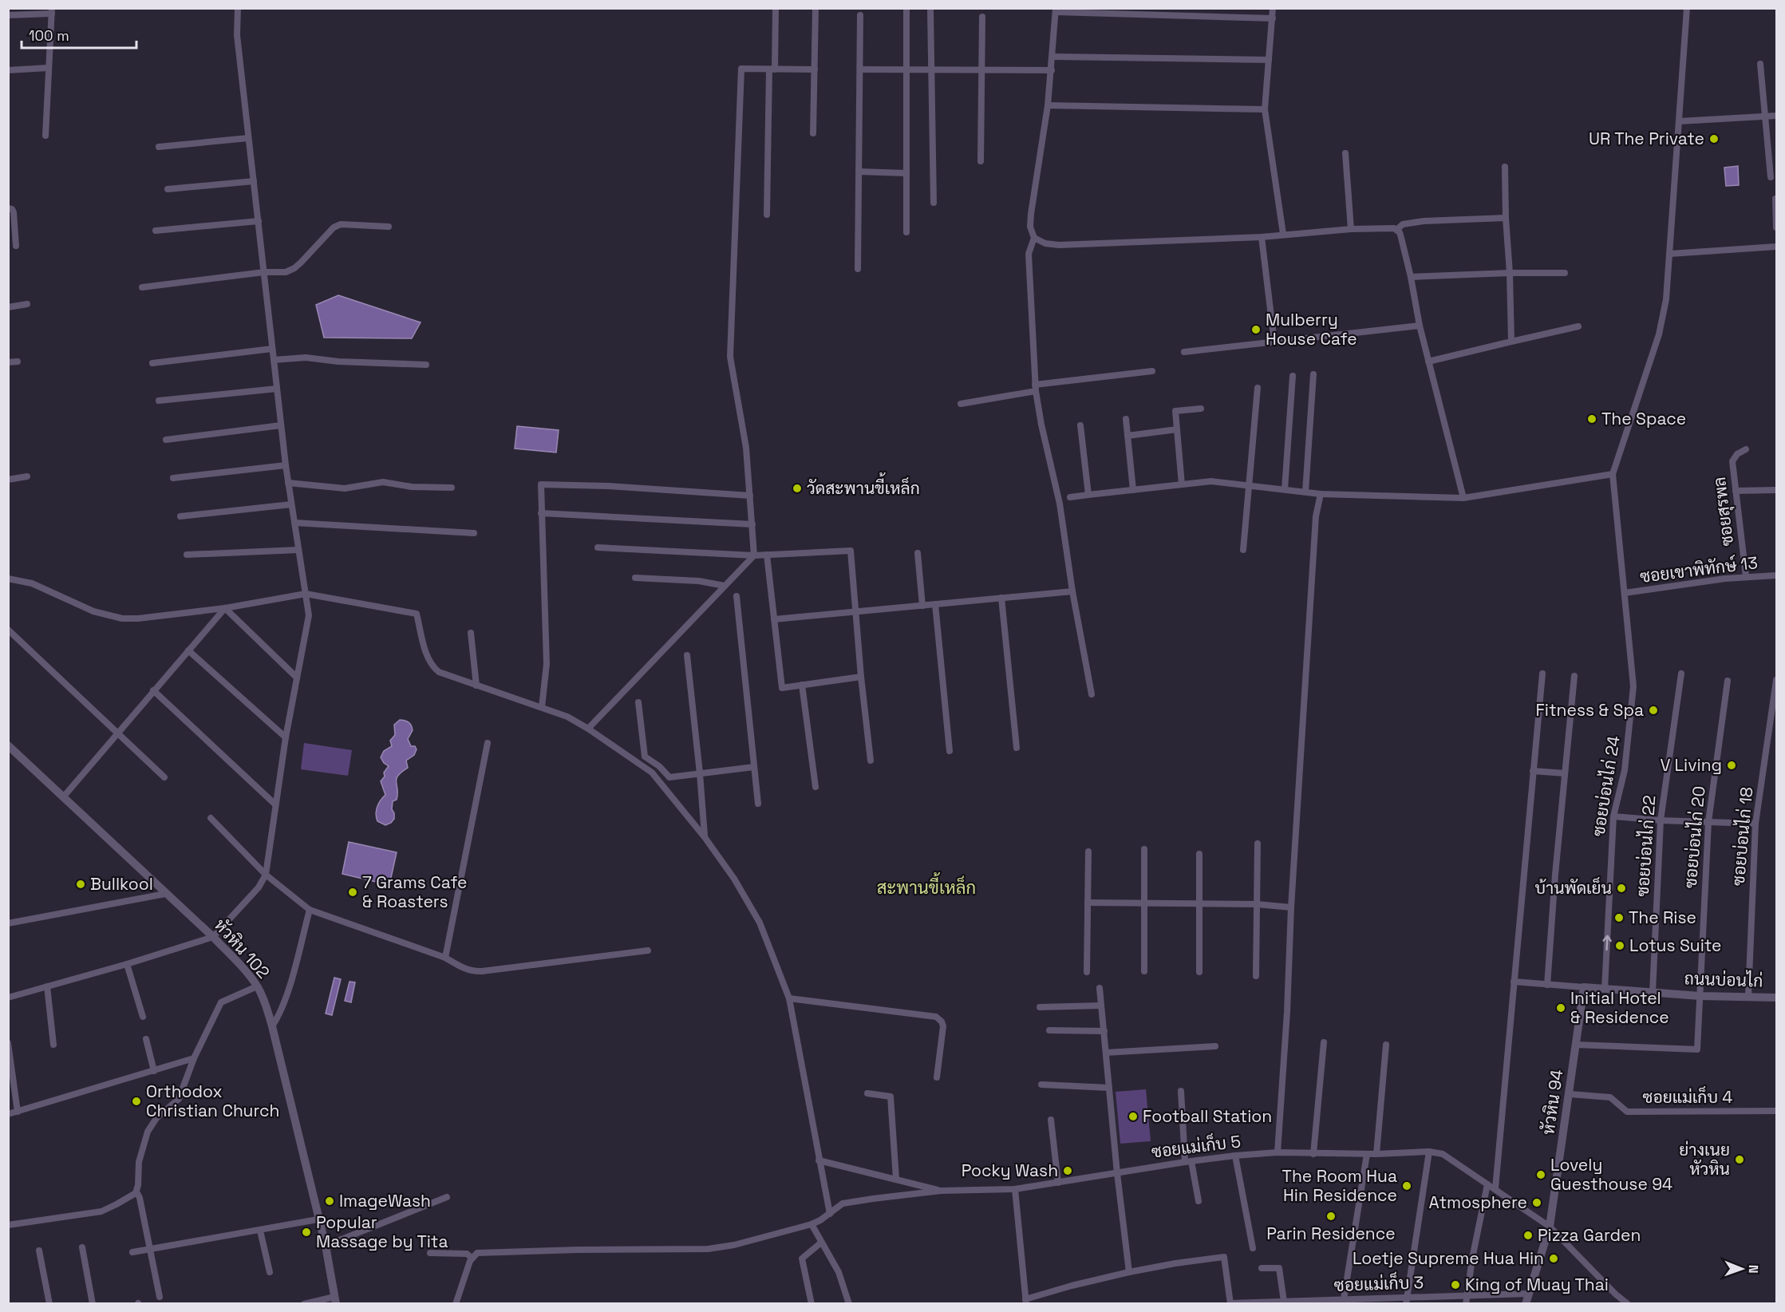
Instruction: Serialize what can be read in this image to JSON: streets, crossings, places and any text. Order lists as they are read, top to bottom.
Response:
{
  "streets": {
    "street": [
      "ซอยสุรพล",
      "ซอยเขาพิทักษ์ 13",
      "ซอยบ่อนไก่ 24",
      "ซอยบ่อนไก่ 18",
      "ซอยบ่อนไก่ 20",
      "ซอยบ่อนไก่ 22",
      "หัวหิน 102",
      "ถนนบ่อนไก่",
      "ซอยแม่เก็บ 4",
      "หัวหิน 94",
      "ซอยแม่เก็บ 5",
      "ซอยแม่เก็บ 3"
    ]
  },
  "crossings": [
    ["ซอยสุรพล", "ซอยเขาพิทักษ์ 13"],
    ["ซอยเขาพิทักษ์ 13", "ซอยบ่อนไก่ 24"],
    ["ซอยบ่อนไก่ 24", "ถนนบ่อนไก่"],
    ["ซอยบ่อนไก่ 18", "ถนนบ่อนไก่"],
    ["ซอยบ่อนไก่ 20", "ถนนบ่อนไก่"],
    ["ซอยบ่อนไก่ 20", "หัวหิน 94"],
    ["ซอยบ่อนไก่ 22", "ถนนบ่อนไก่"],
    ["ถนนบ่อนไก่", "หัวหิน 94"],
    ["ซอยแม่เก็บ 4", "หัวหิน 94"],
    ["หัวหิน 94", "ซอยแม่เก็บ 5"],
    ["หัวหิน 94", "ซอยแม่เก็บ 3"]
  ],
  "districts": ["สะพานขี้เหล็ก"],
  "places": [
    "UR The Private",
    "Mulberry House Cafe",
    "The Space",
    "วัดสะพานขี้เหล็ก",
    "Fitness & Spa",
    "V Living",
    "Bullkool",
    "บ้านพัดเย็น",
    "7 Grams Cafe & Roasters",
    "The Rise",
    "Lotus Suite",
    "Initial Hotel & Residence",
    "Orthodox Christian Church",
    "Football Station",
    "ย่างเนย หัวหิน",
    "Pocky Wash",
    "Lovely Guesthouse 94",
    "The Room Hua Hin Residence",
    "ImageWash",
    "Atmosphere",
    "Parin Residence",
    "Popular Massage by Tita",
    "Pizza Garden",
    "Loetje Supreme Hua Hin",
    "King of Muay Thai"
  ],
  "scale_bar": "100 m",
  "north": "right"
}
